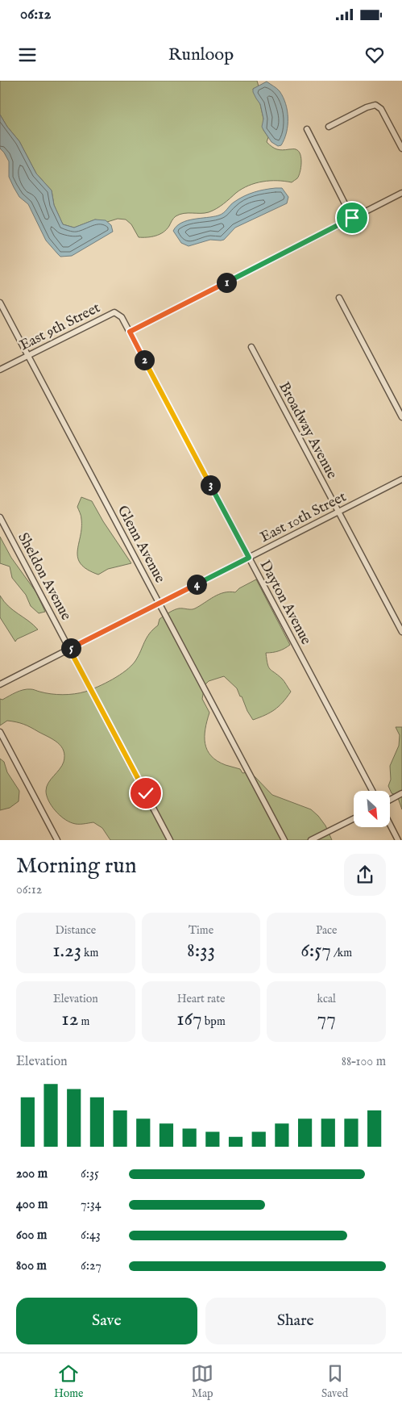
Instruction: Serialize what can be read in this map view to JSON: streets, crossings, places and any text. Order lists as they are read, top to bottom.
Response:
{
  "streets": {
    "street": [
      "East 9th Street",
      "Broadway Avenue",
      "East 10th Street",
      "Glenn Avenue",
      "Sheldon Avenue",
      "Dayton Avenue"
    ]
  },
  "crossings": [
    ["East 9th Street", "Glenn Avenue"],
    ["East 9th Street", "Dayton Avenue"],
    ["Broadway Avenue", "East 10th Street"],
    ["East 10th Street", "Glenn Avenue"],
    ["East 10th Street", "Sheldon Avenue"],
    ["East 10th Street", "Dayton Avenue"]
  ],
  "north": "bottom right",
  "page": {
    "status": "06:12",
    "header": "Runloop",
    "pins": [
      "1",
      "2",
      "3",
      "4",
      "5"
    ],
    "heading": ["Morning run", "06:12"],
    "stats": [
      ["Distance", "1.23 km"],
      ["Time", "8:33"],
      ["Pace", "6:57 /km"],
      ["Elevation", "12 m"],
      ["Heart rate", "167 bpm"],
      ["kcal", "77"]
    ],
    "chart": ["Elevation", "88–100 m"],
    "list": [
      {
        "name": "200 m",
        "note": "6:35"
      },
      {
        "name": "400 m",
        "note": "7:34"
      },
      {
        "name": "600 m",
        "note": "6:43"
      },
      {
        "name": "800 m",
        "note": "6:27"
      }
    ],
    "buttons": ["Save", "Share"],
    "tabs": ["Home", "Map", "Saved"]
  }
}
